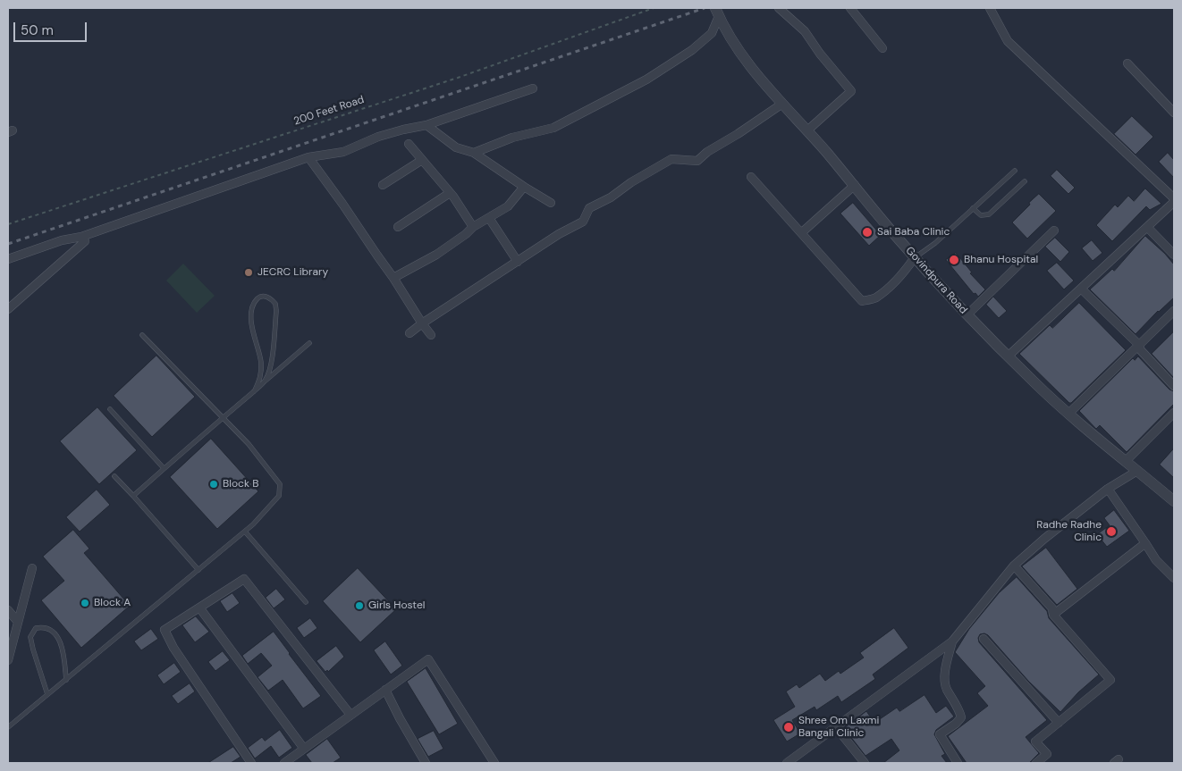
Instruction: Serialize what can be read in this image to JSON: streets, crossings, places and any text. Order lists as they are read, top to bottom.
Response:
{
  "streets": {
    "street": ["Govindpura Road"],
    "path": ["200 Feet Road"]
  },
  "places": [
    "Sai Baba Clinic",
    "Bhanu Hospital",
    "JECRC Library",
    "Block B",
    "Radhe Radhe Clinic",
    "Block A",
    "Girls Hostel",
    "Shree Om Laxmi Bangali Clinic"
  ],
  "scale_bar": "50 m"
}
